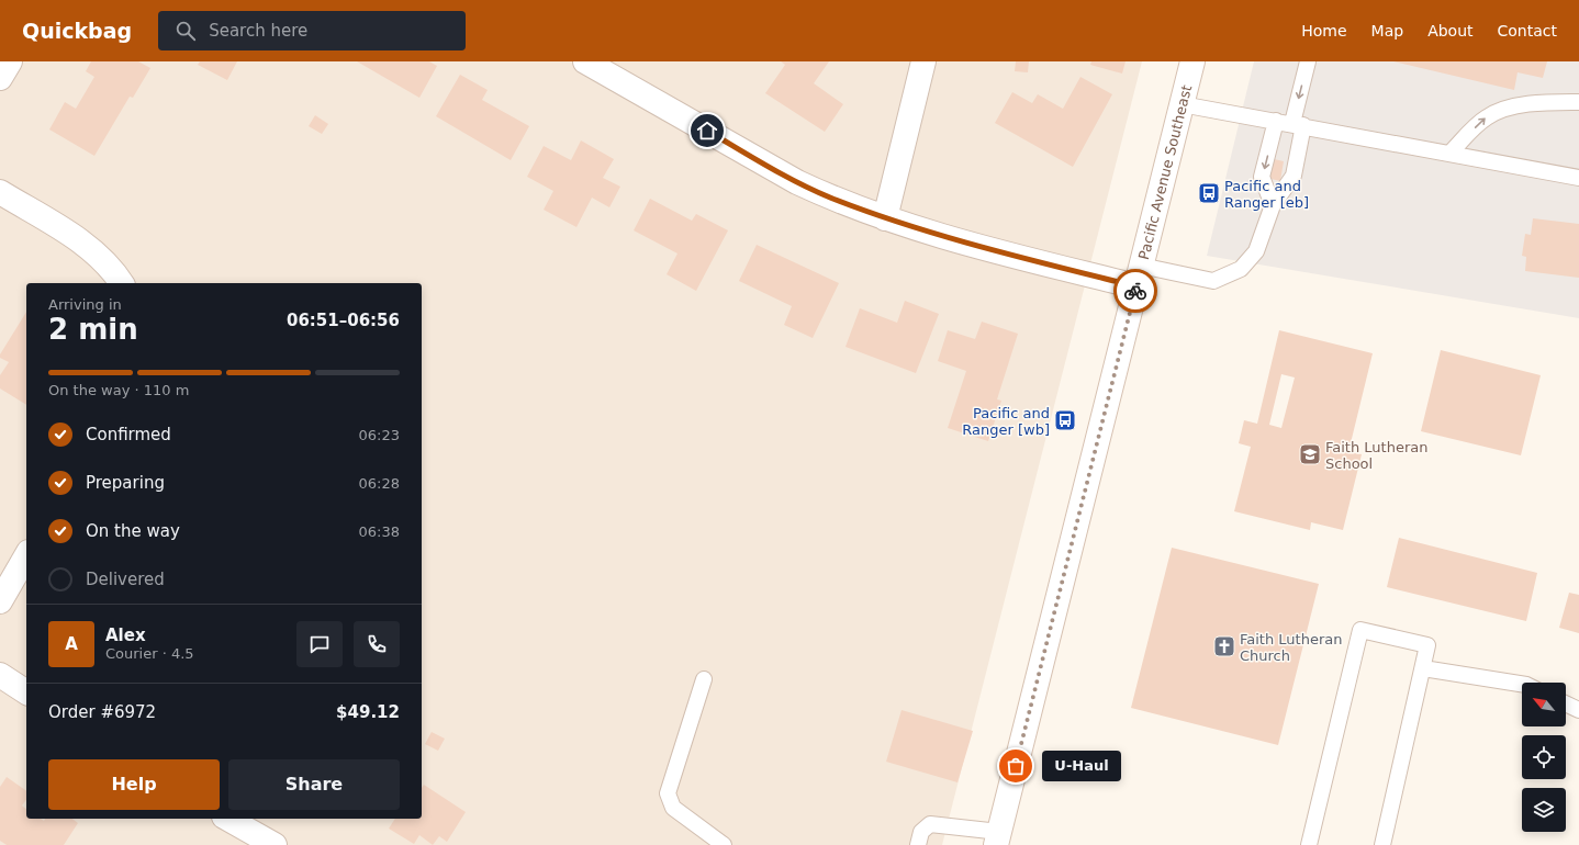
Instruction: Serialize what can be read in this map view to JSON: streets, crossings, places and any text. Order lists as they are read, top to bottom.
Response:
{
  "streets": {
    "street": ["Pacific Avenue Southeast"]
  },
  "places": {
    "bus stop": ["Pacific and Ranger [eb]", "Pacific and Ranger [wb]"],
    "school or university": ["Faith Lutheran School"],
    "church": ["Faith Lutheran Church"],
    "other": ["U-Haul"]
  },
  "north": "top left",
  "page": {
    "header": "Quickbag",
    "search": "Search here",
    "nav": [
      "Home",
      "Map",
      "About",
      "Contact"
    ],
    "heading": ["2 min", "Arriving in", "06:51–06:56"],
    "panel": [
      "Alex",
      "Courier · 4.5",
      "Order #6972",
      "$49.12"
    ],
    "bar": "On the way · 110 m",
    "list": [
      ["Confirmed", "06:23"],
      ["Preparing", "06:28"],
      ["On the way", "06:38"],
      "Delivered"
    ],
    "round": "A",
    "bubble": "U-Haul",
    "buttons": ["Help", "Share"]
  }
}
